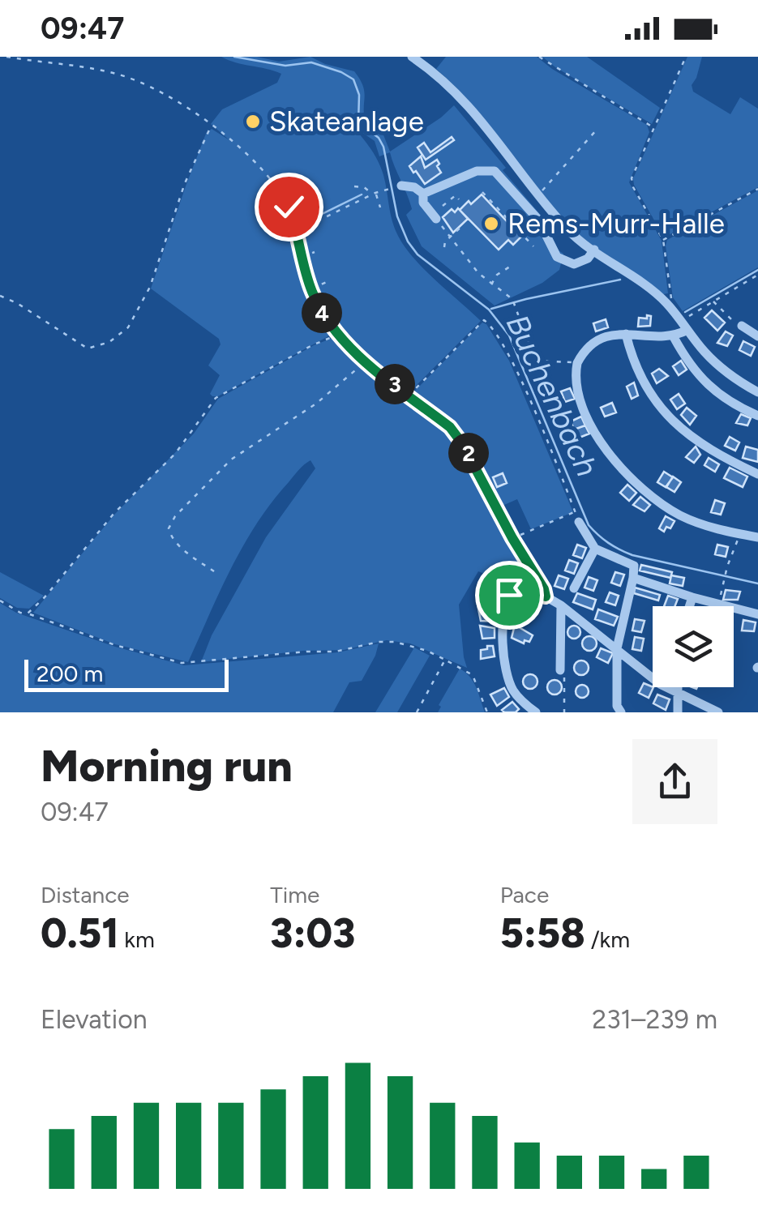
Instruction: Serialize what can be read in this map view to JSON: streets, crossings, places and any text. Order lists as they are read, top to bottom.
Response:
{
  "water": ["Buchenbach"],
  "places": ["Skateanlage", "Rems-Murr-Halle"],
  "scale_bar": "200 m",
  "page": {
    "status": "09:47",
    "pins": ["4", "3", "2"],
    "scale": "200 m",
    "heading": ["Morning run", "09:47"],
    "stats": [
      ["Distance", "0.51 km"],
      ["Time", "3:03"],
      ["Pace", "5:58 /km"]
    ],
    "chart": ["Elevation", "231–239 m"]
  }
}
